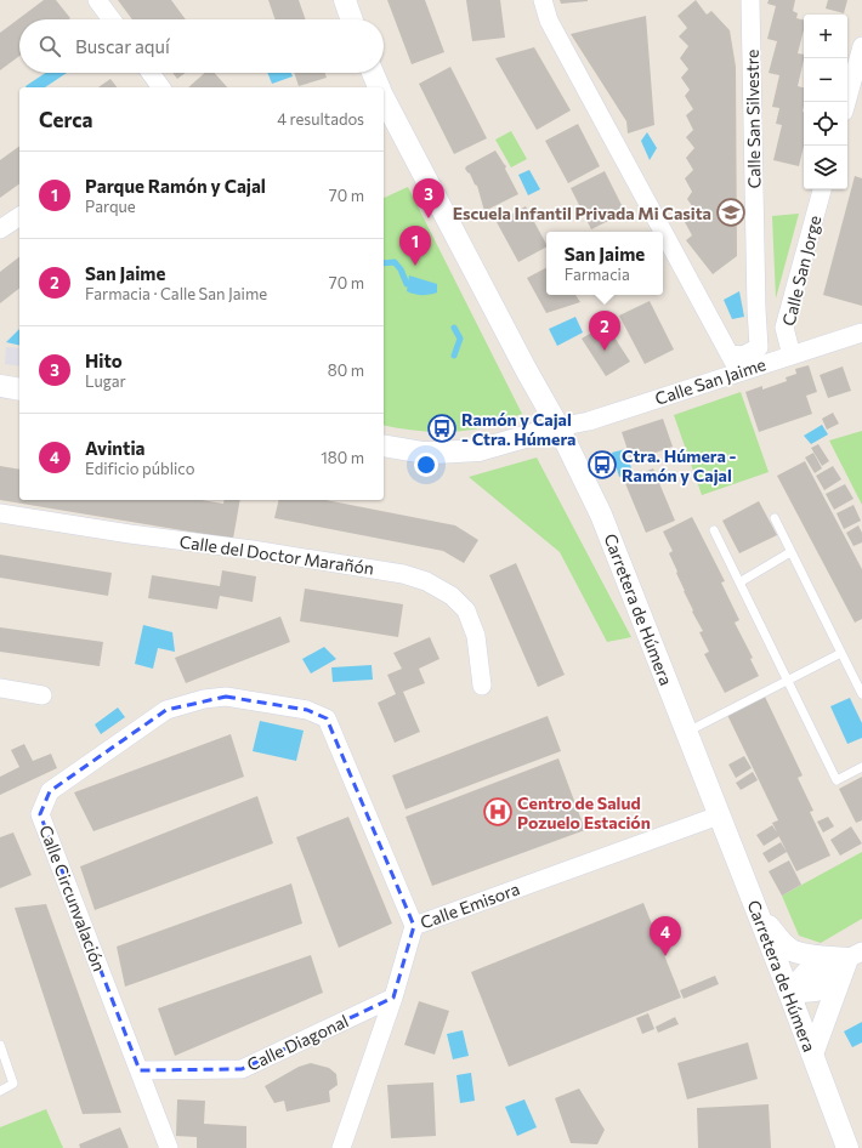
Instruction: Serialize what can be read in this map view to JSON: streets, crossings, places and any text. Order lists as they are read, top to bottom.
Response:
{
  "streets": {
    "street": [
      "Calle San Silvestre",
      "Calle San Jorge",
      "Calle San Jaime",
      "Calle del Doctor Marañón",
      "Carretera de Húmera",
      "Calle Circunvalación",
      "Calle Emisora",
      "Calle Diagonal"
    ]
  },
  "crossings": [
    ["Calle San Silvestre", "Calle San Jaime"],
    ["Calle San Jorge", "Calle San Jaime"],
    ["Calle San Jaime", "Carretera de Húmera"],
    ["Carretera de Húmera", "Calle Emisora"],
    ["Calle Circunvalación", "Calle Emisora"],
    ["Calle Circunvalación", "Calle Diagonal"],
    ["Calle Emisora", "Calle Diagonal"]
  ],
  "places": {
    "school or university": ["Escuela Infantil Privada Mi Casita"],
    "bus stop": ["Ramón y Cajal - Ctra. Húmera", "Ctra. Húmera - Ramón y Cajal"],
    "hospital": ["Centro de Salud Pozuelo Estación"]
  },
  "page": {
    "map_buttons": ["+", "−"],
    "search": "Buscar aquí",
    "heading": ["Cerca", "4 resultados"],
    "list": [
      {
        "mark": "1",
        "name": "Parque Ramón y Cajal",
        "note": "Parque",
        "value": "70 m"
      },
      {
        "mark": "2",
        "name": "San Jaime",
        "note": "Farmacia · Calle San Jaime",
        "value": "70 m"
      },
      {
        "mark": "3",
        "name": "Hito",
        "note": "Lugar",
        "value": "80 m"
      },
      {
        "mark": "4",
        "name": "Avintia",
        "note": "Edificio público",
        "value": "180 m"
      }
    ],
    "pins": [
      "3",
      "1",
      "2",
      "4"
    ],
    "popup": ["San Jaime", "Farmacia"]
  }
}
